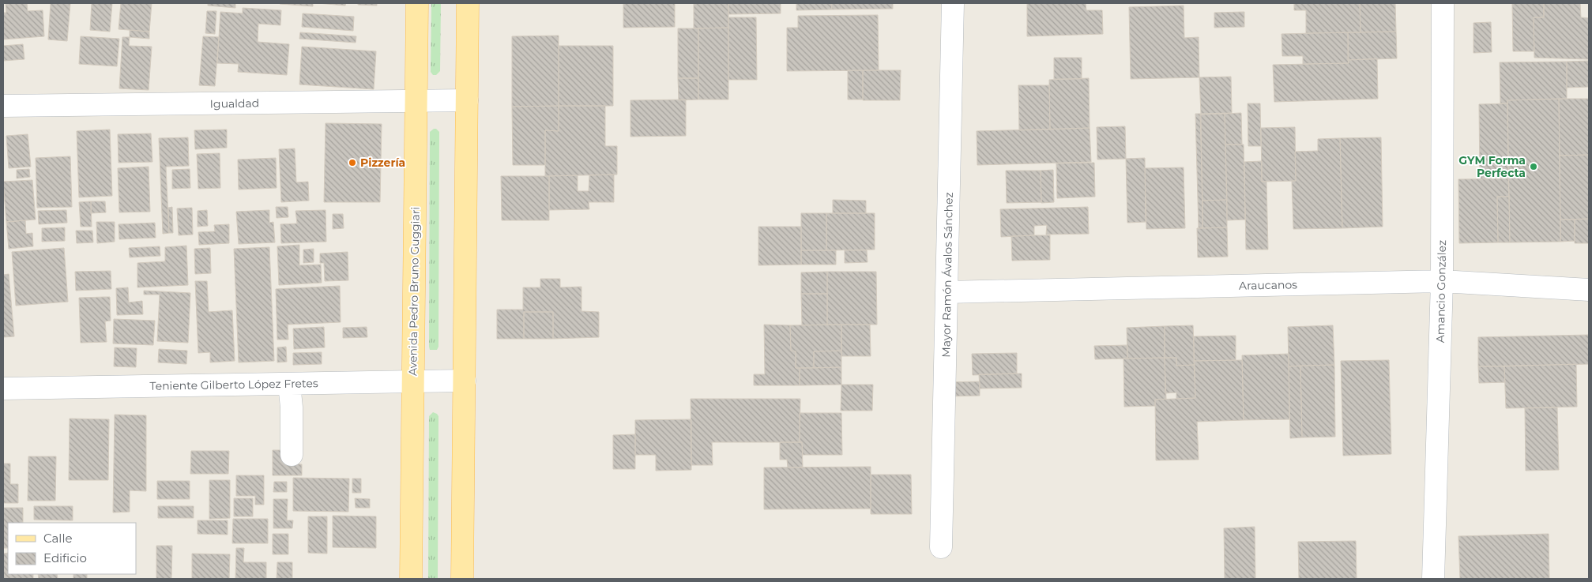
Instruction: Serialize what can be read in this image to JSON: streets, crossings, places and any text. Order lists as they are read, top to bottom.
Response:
{
  "streets": {
    "main road": ["Avenida Pedro Bruno Guggiari"],
    "street": [
      "Igualdad",
      "Mayor Ramón Ávalos Sánchez",
      "Araucanos",
      "Amancio González",
      "Teniente Gilberto López Fretes"
    ]
  },
  "crossings": [
    ["Igualdad", "Avenida Pedro Bruno Guggiari"],
    ["Mayor Ramón Ávalos Sánchez", "Araucanos"],
    ["Araucanos", "Amancio González"],
    ["Avenida Pedro Bruno Guggiari", "Teniente Gilberto López Fretes"]
  ],
  "places": ["Pizzería", "GYM Forma Perfecta"],
  "legend": ["Calle", "Edificio"]
}
